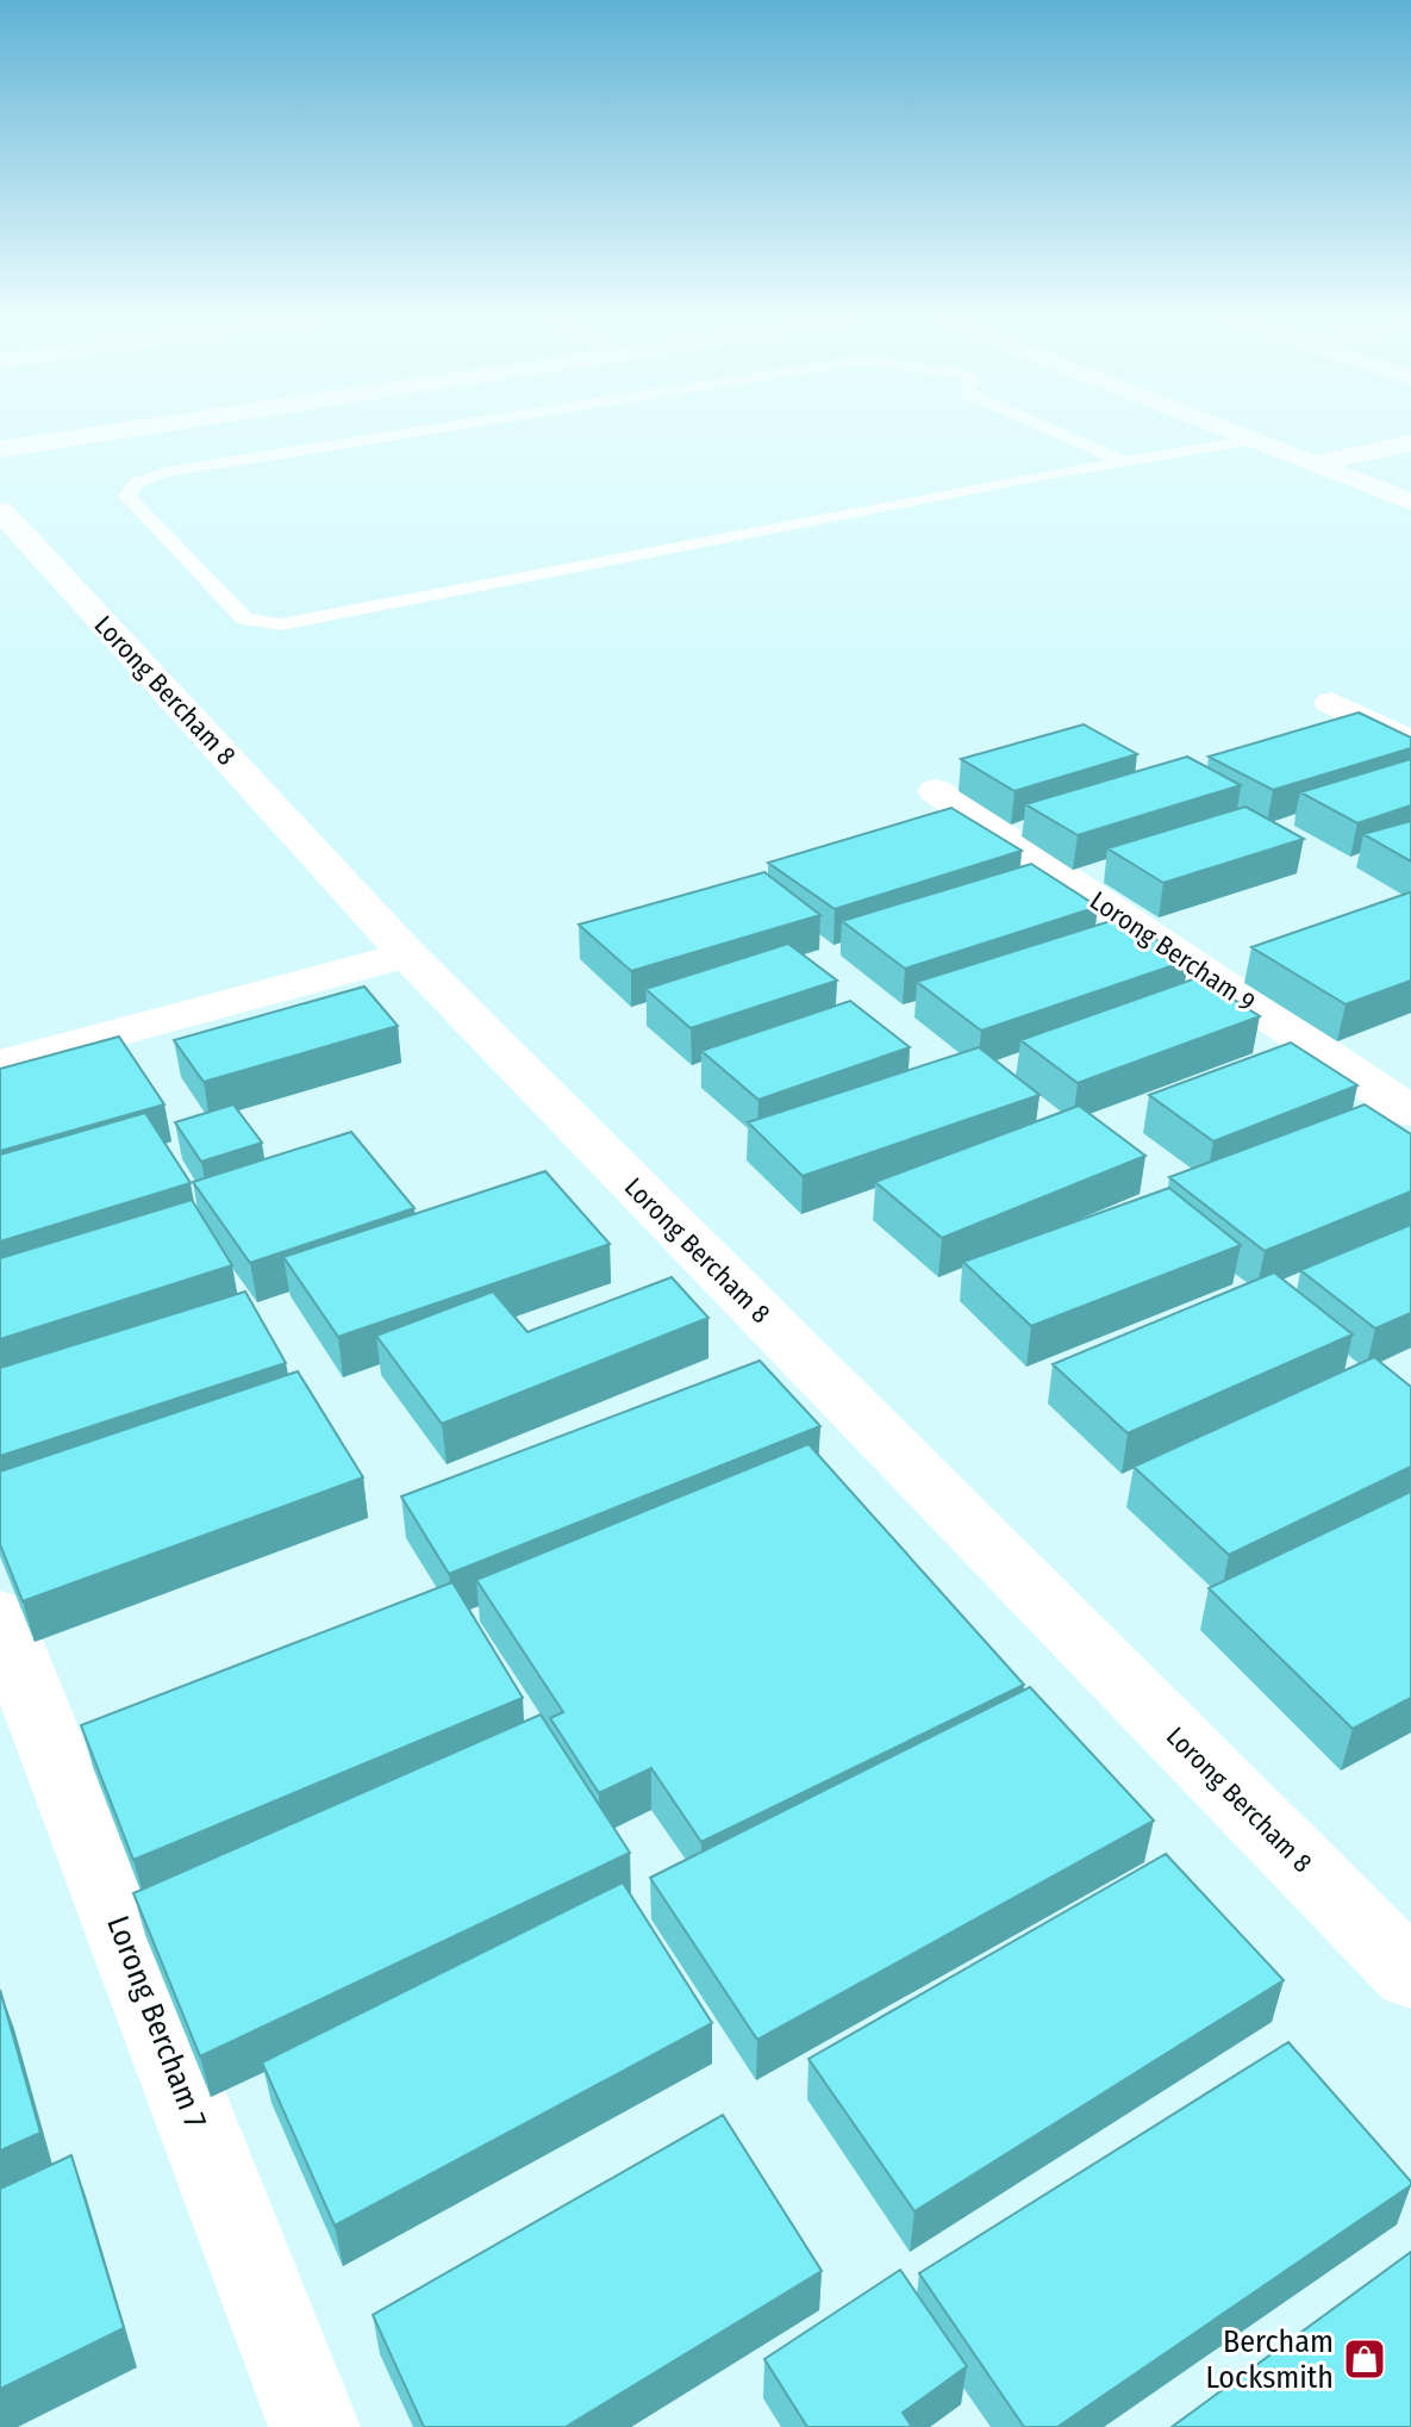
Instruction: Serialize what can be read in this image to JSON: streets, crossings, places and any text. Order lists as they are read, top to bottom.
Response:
{
  "streets": {
    "street": ["Lorong Bercham 8", "Lorong Bercham 9", "Lorong Bercham 7"]
  },
  "places": {
    "shop": ["Bercham Locksmith"]
  }
}
